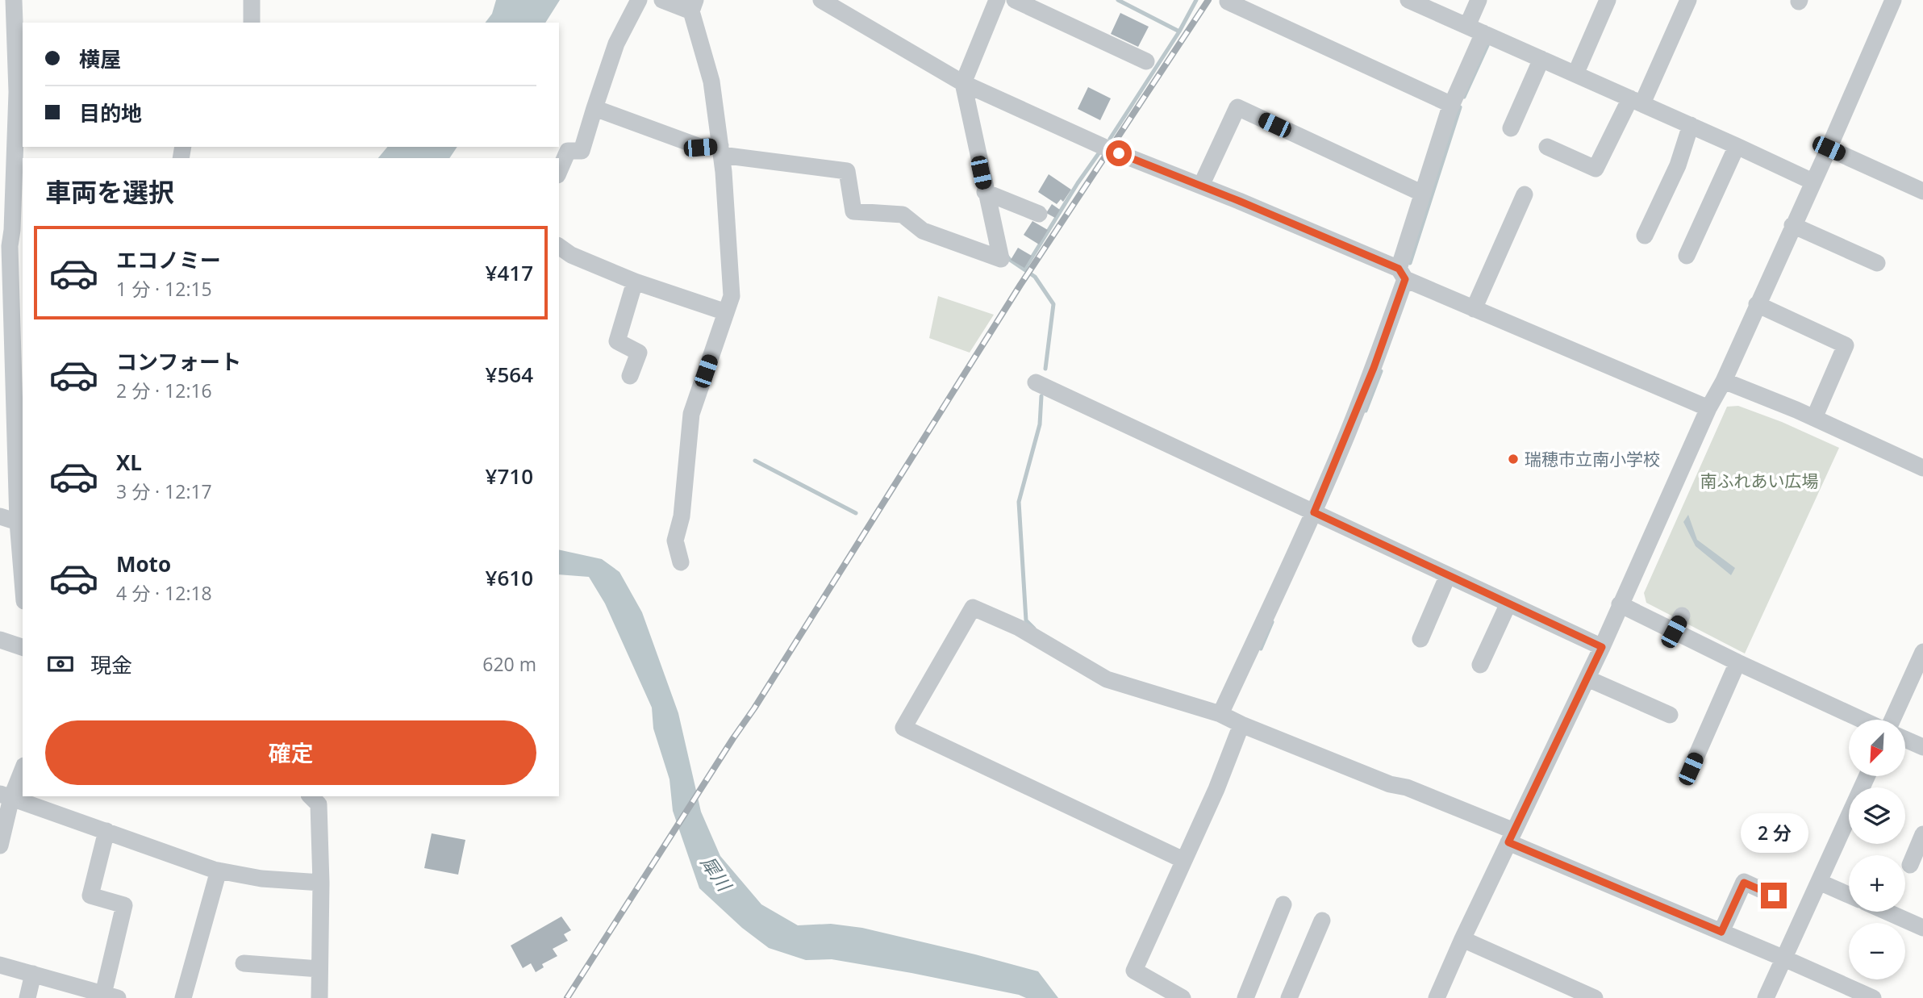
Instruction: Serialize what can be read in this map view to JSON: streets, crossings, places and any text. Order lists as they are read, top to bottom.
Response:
{
  "water": ["犀川"],
  "parks": ["南ふれあい広場"],
  "places": ["瑞穂市立南小学校"],
  "north": "bottom left",
  "page": {
    "banner": ["横屋", "目的地"],
    "heading": "車両を選択",
    "list": [
      {
        "name": "エコノミー",
        "note": "1 分 · 12:15",
        "value": "¥417"
      },
      {
        "name": "コンフォート",
        "note": "2 分 · 12:16",
        "value": "¥564"
      },
      {
        "name": "XL",
        "note": "3 分 · 12:17",
        "value": "¥710"
      },
      {
        "name": "Moto",
        "note": "4 分 · 12:18",
        "value": "¥610"
      }
    ],
    "pay": ["現金", "620 m"],
    "buttons": "確定",
    "map_buttons": ["+", "−"],
    "bubble": "2 分"
  }
}
